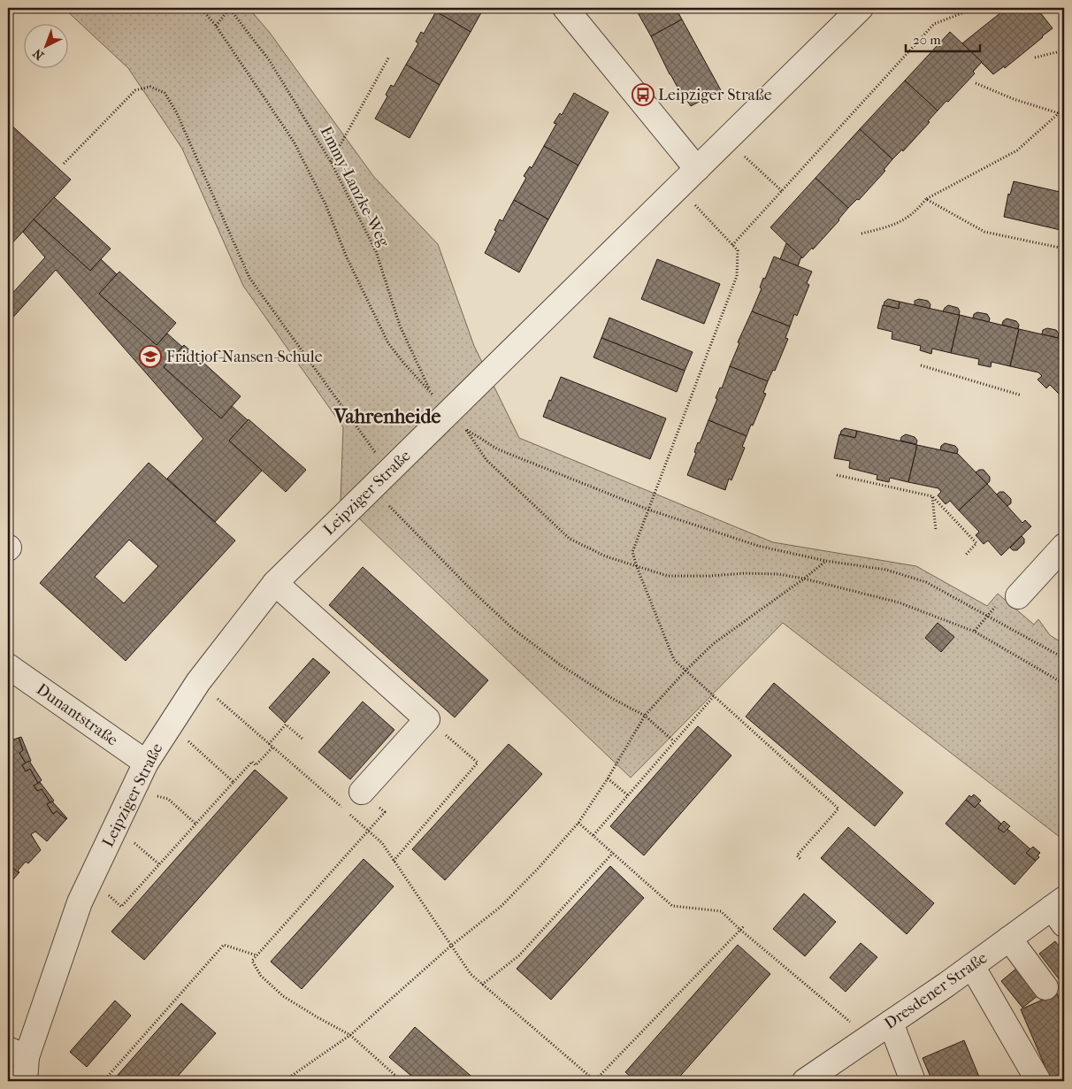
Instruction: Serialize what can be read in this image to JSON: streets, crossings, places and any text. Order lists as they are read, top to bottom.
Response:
{
  "streets": {
    "street": ["Leipziger Straße", "Dunantstraße", "Dresdener Straße"],
    "path": ["Emmy-Lanzke-Weg"]
  },
  "crossings": [
    ["Leipziger Straße", "Dunantstraße"]
  ],
  "districts": ["Vahrenheide"],
  "places": {
    "bus stop": ["Leipziger Straße"],
    "school or university": ["Fridtjof-Nansen-Schule"]
  },
  "scale_bar": "20 m",
  "north": "bottom left"
}
